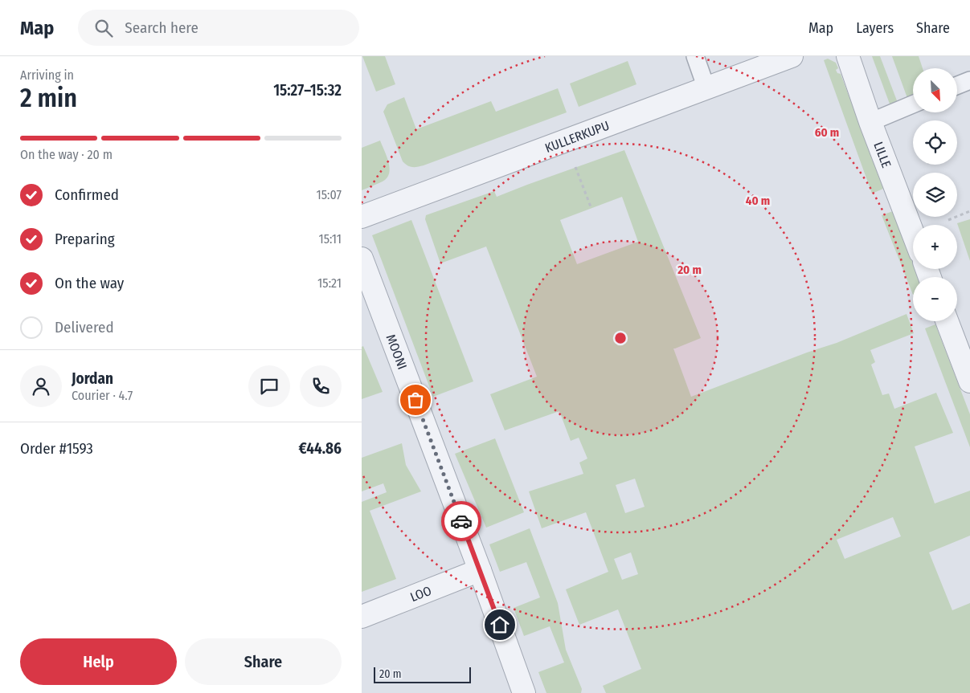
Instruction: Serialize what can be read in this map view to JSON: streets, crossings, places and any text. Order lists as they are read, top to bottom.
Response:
{
  "streets": {
    "street": [
      "KULLERKUPU",
      "LILLE",
      "MOONI",
      "LOO"
    ]
  },
  "crossings": [
    ["MOONI", "LOO"]
  ],
  "scale_bar": "20 m",
  "north": "bottom right",
  "page": {
    "header": "Map",
    "search": "Search here",
    "nav": ["Map", "Layers", "Share"],
    "heading": ["2 min", "Arriving in", "15:27–15:32"],
    "panel": [
      "Jordan",
      "Courier · 4.7",
      "Order #1593",
      "€44.86"
    ],
    "map_buttons": ["+", "−"],
    "bar": "On the way · 20 m",
    "list": [
      ["Confirmed", "15:07"],
      ["Preparing", "15:11"],
      ["On the way", "15:21"],
      "Delivered"
    ],
    "buttons": ["Help", "Share"],
    "scale": "20 m"
  },
  "rings": ["60 m", "40 m", "20 m"]
}
